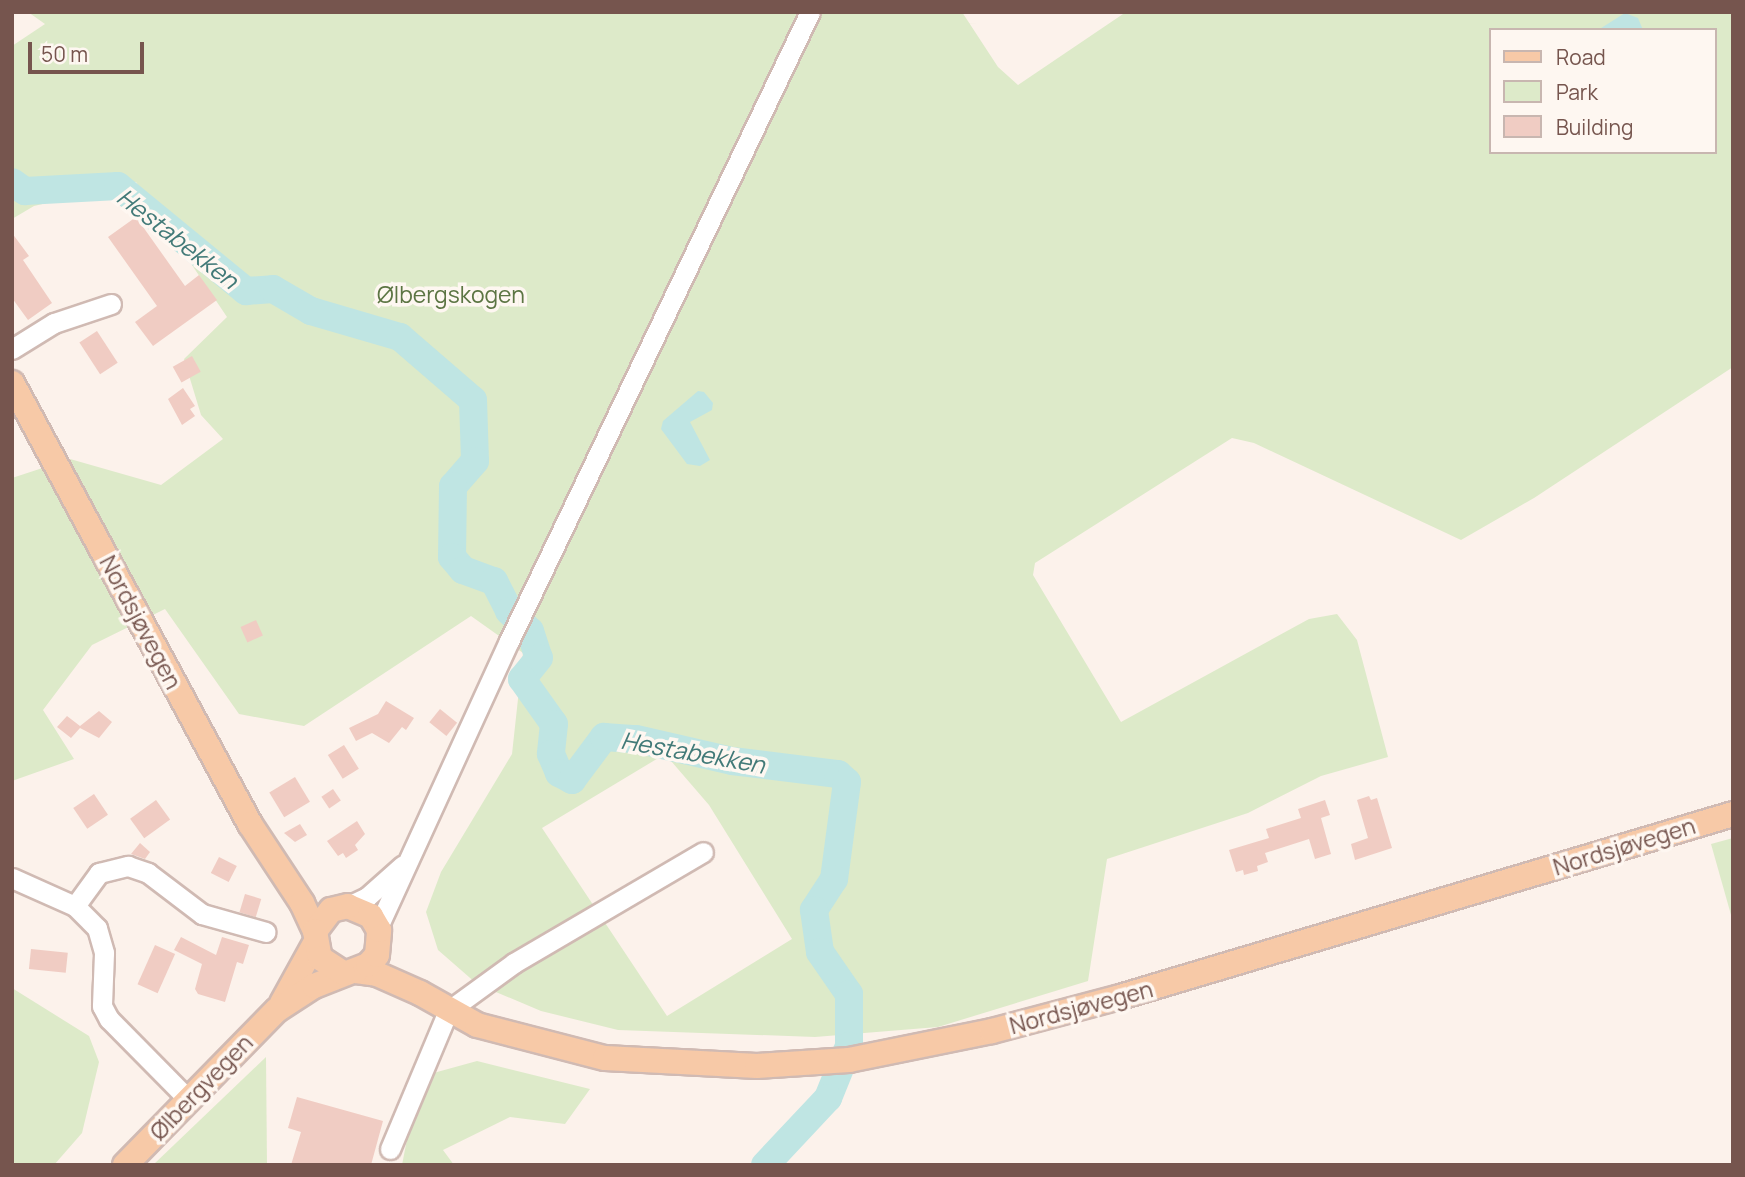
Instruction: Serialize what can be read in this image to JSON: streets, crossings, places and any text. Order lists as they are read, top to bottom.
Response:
{
  "streets": {
    "main road": ["Nordsjøvegen", "Ølbergvegen"]
  },
  "crossings": [
    ["Nordsjøvegen", "Ølbergvegen"]
  ],
  "water": ["Hestabekken"],
  "parks": ["Ølbergskogen"],
  "legend": ["Road", "Park", "Building"],
  "scale_bar": "50 m"
}
